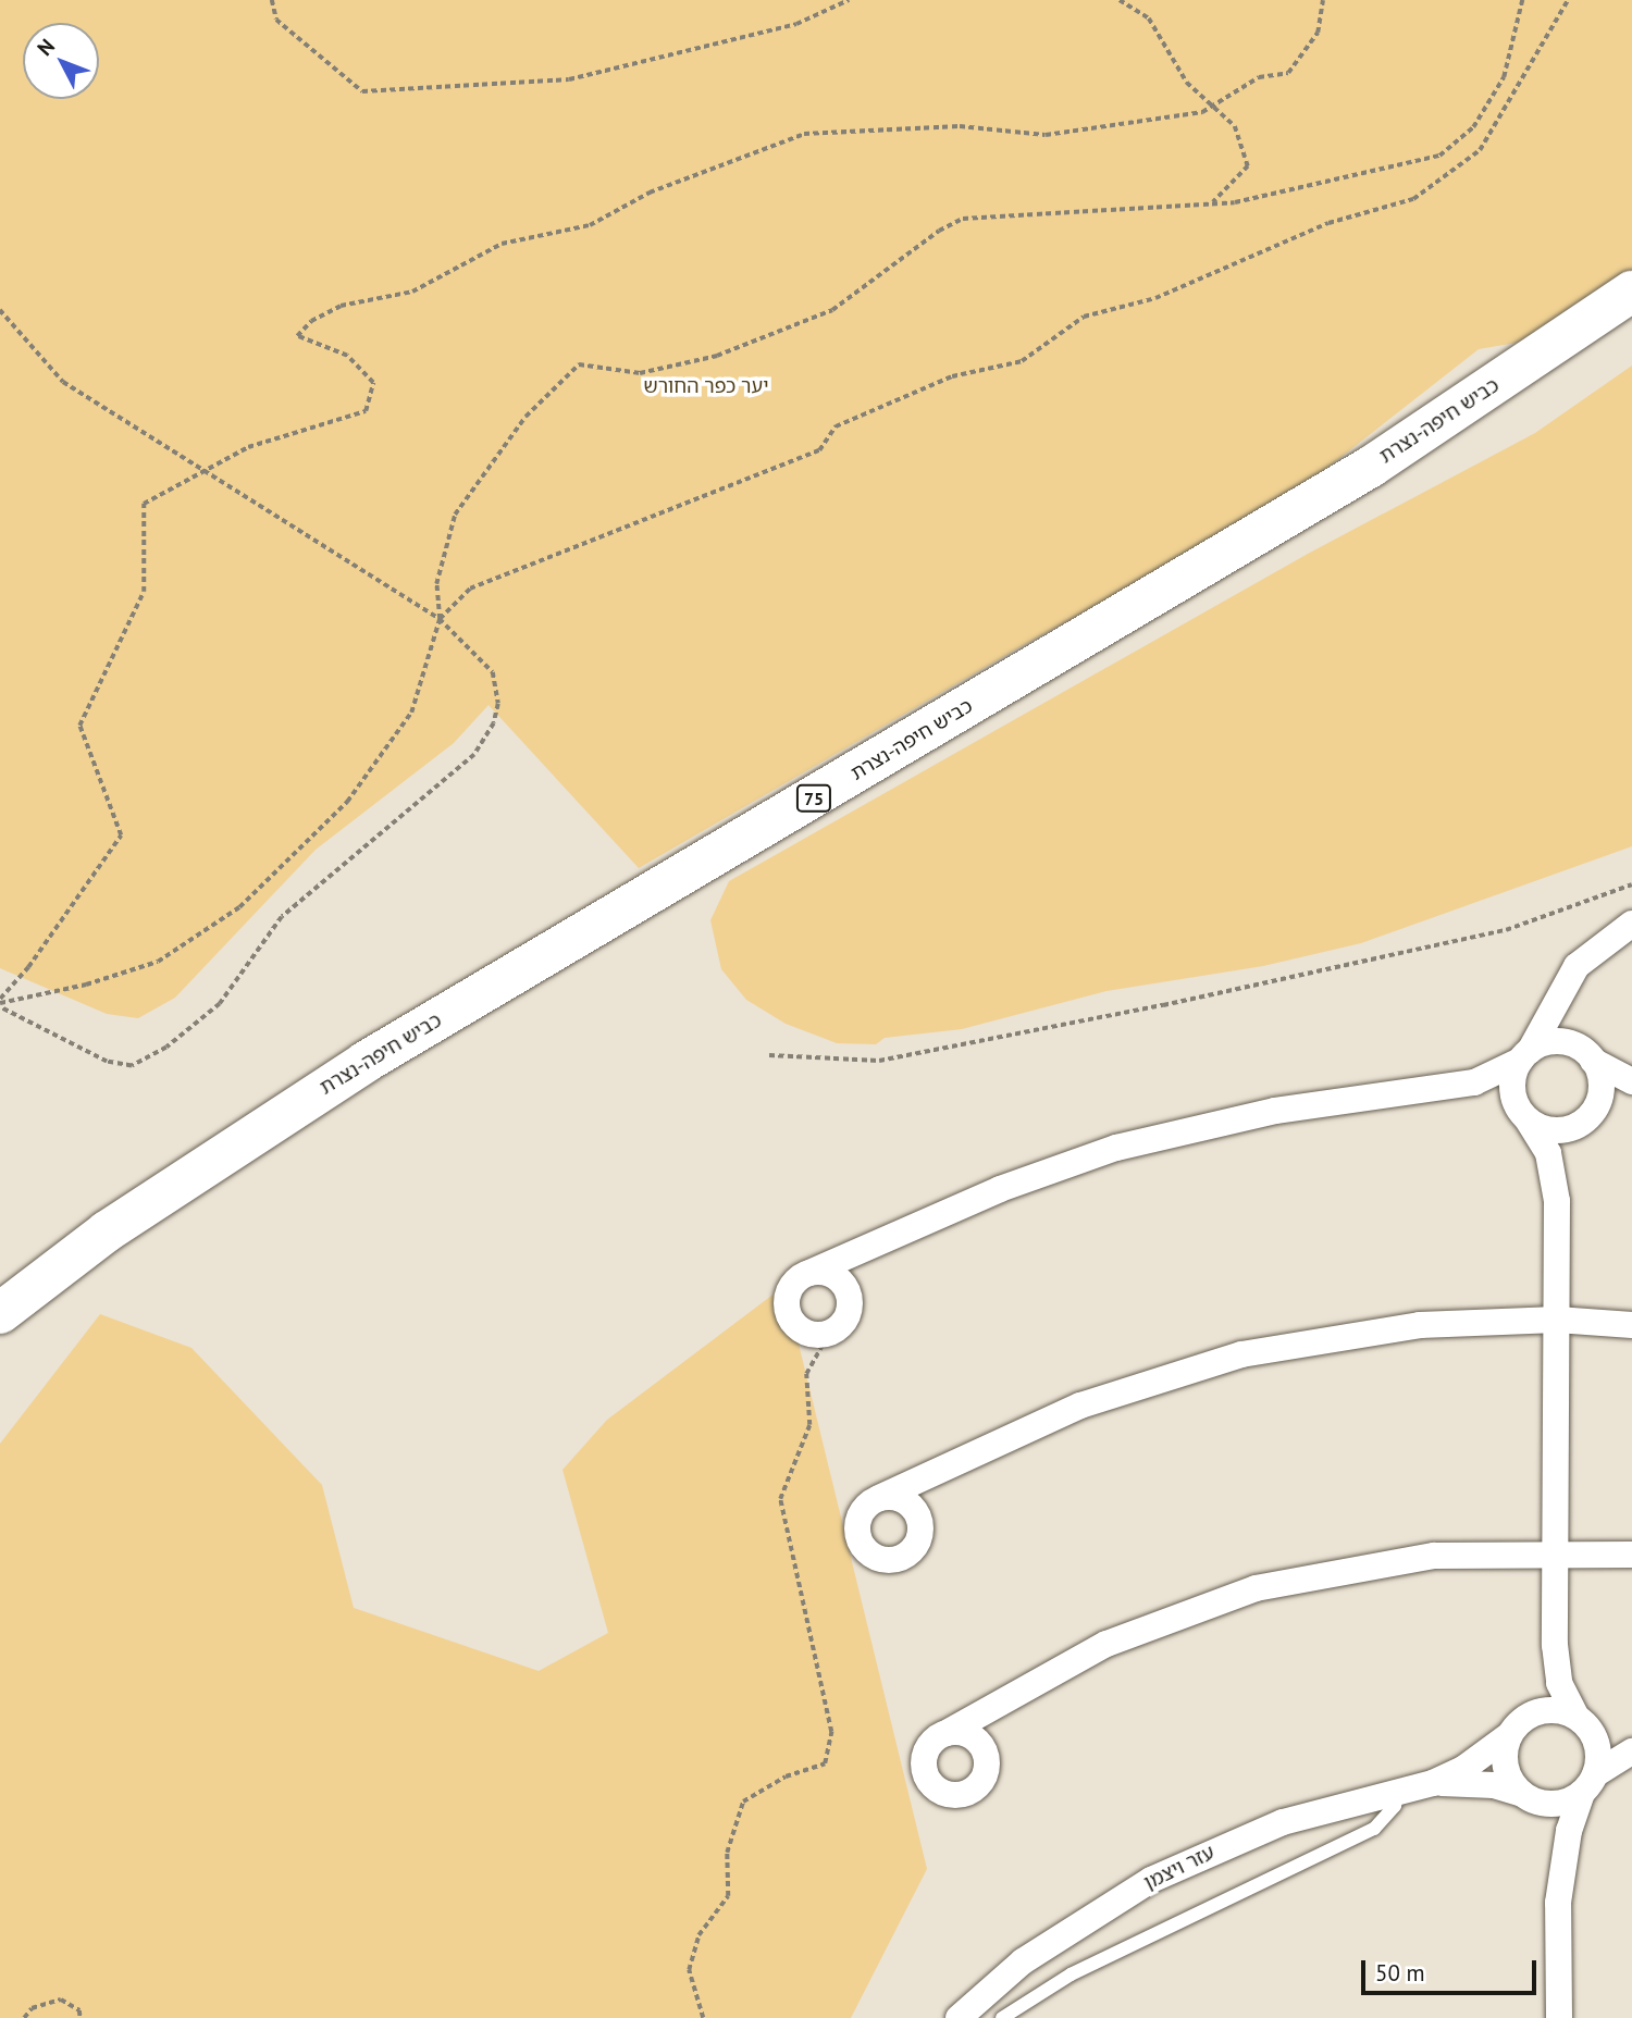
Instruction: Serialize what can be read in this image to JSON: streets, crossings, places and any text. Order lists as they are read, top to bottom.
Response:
{
  "streets": {
    "highway": ["כביש חיפה-נצרת", "75"],
    "street": ["עזר ויצמן"]
  },
  "parks": ["יער כפר החורש"],
  "scale_bar": "50 m",
  "north": "top left"
}
